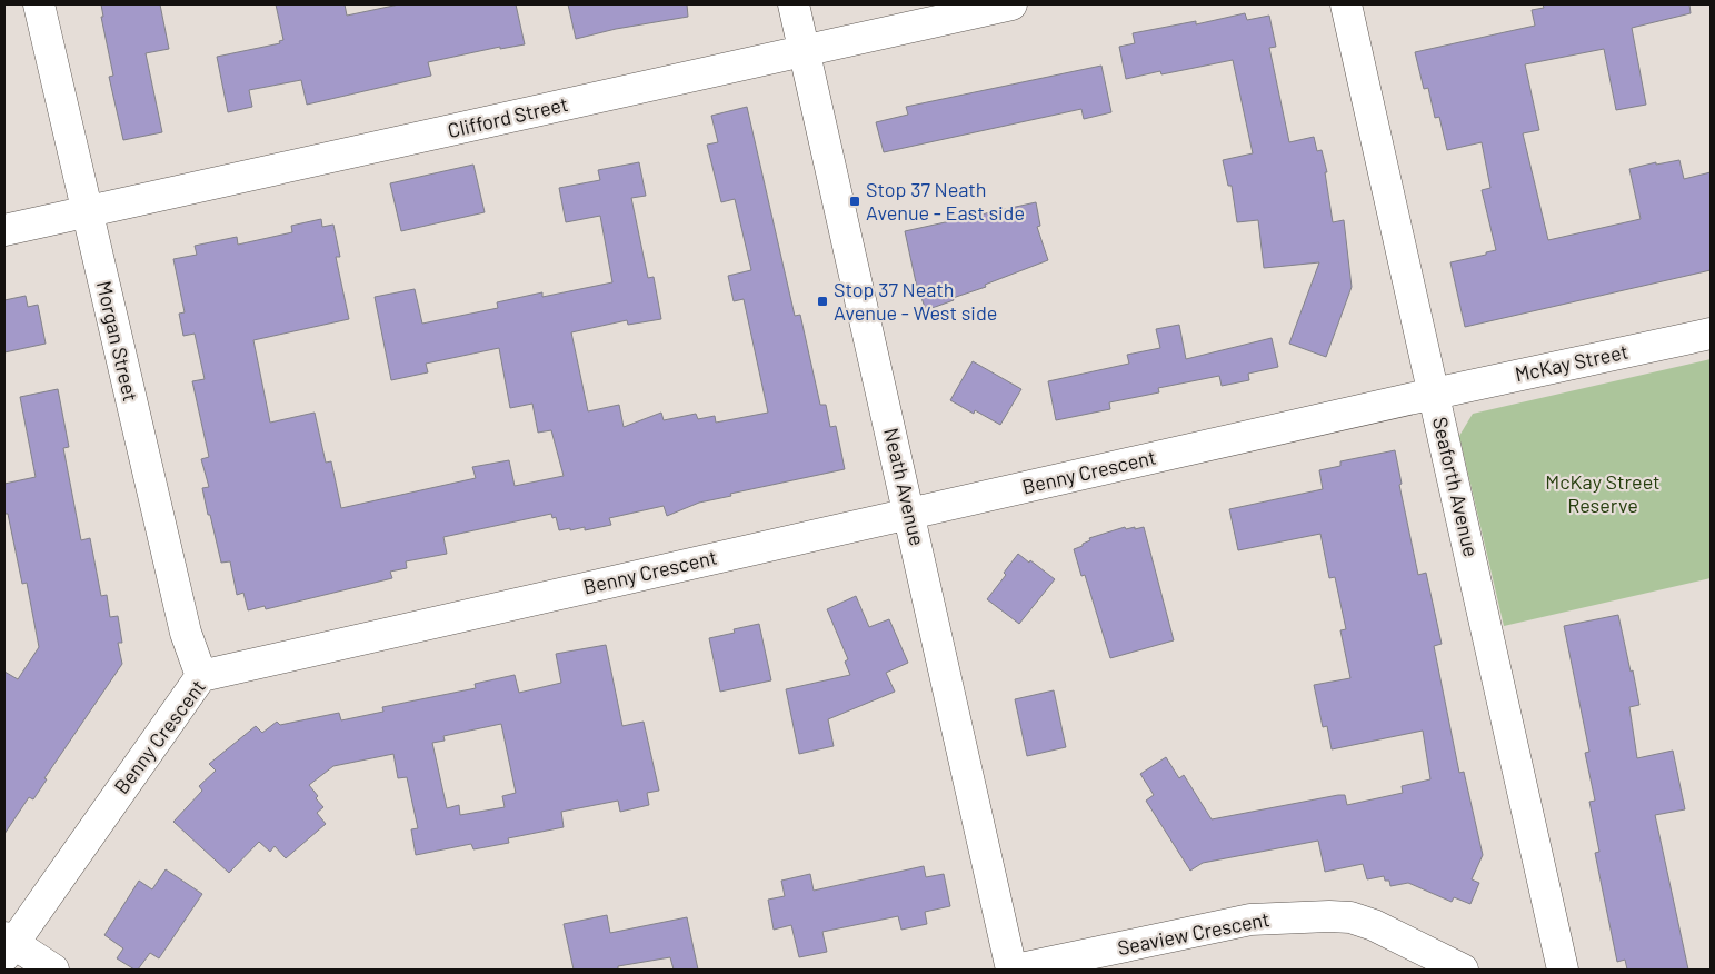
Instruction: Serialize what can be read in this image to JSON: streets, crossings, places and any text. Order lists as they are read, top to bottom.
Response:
{
  "streets": {
    "street": [
      "Clifford Street",
      "Morgan Street",
      "McKay Street",
      "Benny Crescent",
      "Neath Avenue",
      "Seaforth Avenue",
      "Seaview Crescent"
    ]
  },
  "crossings": [
    ["Clifford Street", "Morgan Street"],
    ["Clifford Street", "Neath Avenue"],
    ["Morgan Street", "Benny Crescent"],
    ["McKay Street", "Benny Crescent"],
    ["McKay Street", "Seaforth Avenue"],
    ["Benny Crescent", "Neath Avenue"],
    ["Benny Crescent", "Seaforth Avenue"],
    ["Neath Avenue", "Seaview Crescent"]
  ],
  "parks": ["McKay Street Reserve"],
  "places": {
    "transit": ["Stop 37 Neath Avenue - East side", "Stop 37 Neath Avenue - West side"]
  }
}
